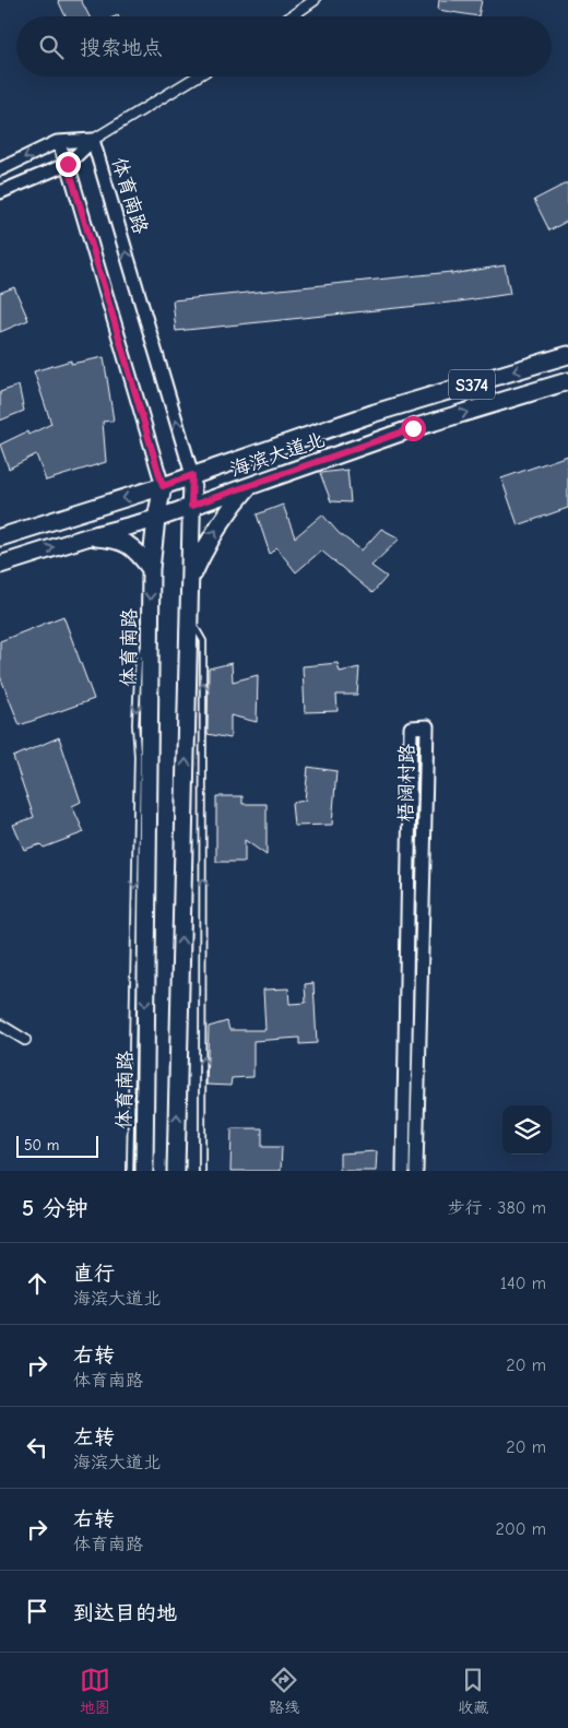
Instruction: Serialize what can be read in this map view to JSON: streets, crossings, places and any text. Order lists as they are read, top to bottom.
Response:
{
  "streets": {
    "main road": ["体育南路", "S374", "海滨大道北"],
    "street": ["梧阔村路"]
  },
  "crossings": [
    ["体育南路", "海滨大道北"]
  ],
  "scale_bar": "50 m",
  "page": {
    "search": "搜索地点",
    "scale": "50 m",
    "heading": ["5 分钟", "步行 · 380 m"],
    "list": [
      ["直行", "海滨大道北", "140 m"],
      ["右转", "体育南路", "20 m"],
      ["左转", "海滨大道北", "20 m"],
      ["右转", "体育南路", "200 m"],
      "到达目的地"
    ],
    "nav": ["地图", "路线", "收藏"]
  }
}
